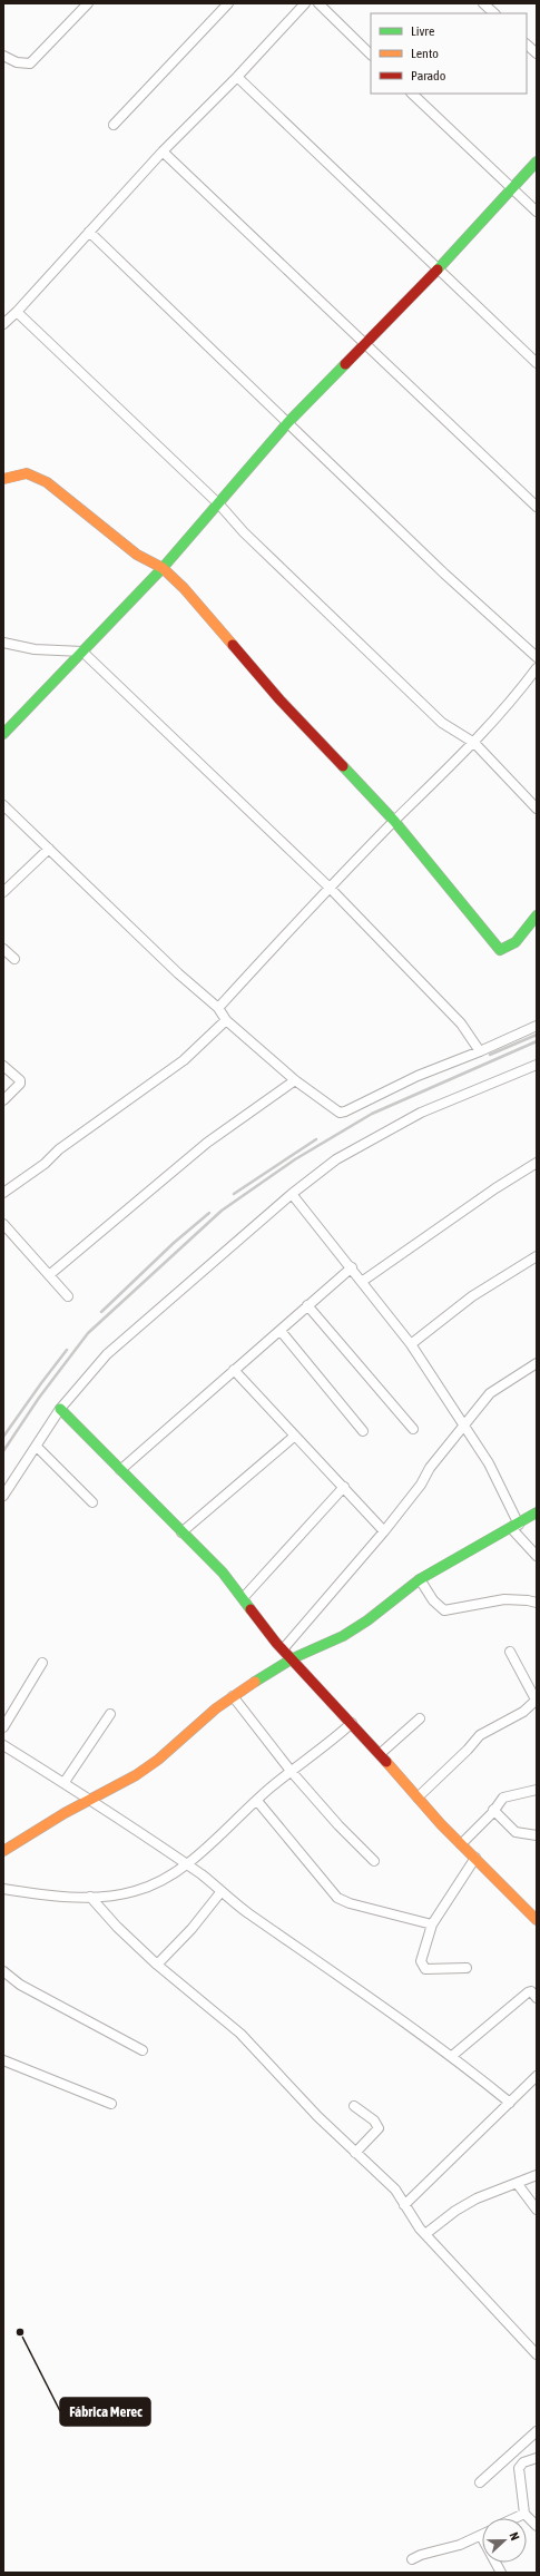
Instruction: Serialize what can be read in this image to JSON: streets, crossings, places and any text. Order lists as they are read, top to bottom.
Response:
{
  "places": ["Fábrica Merec"],
  "legend": ["Livre", "Lento", "Parado"],
  "north": "right"
}
